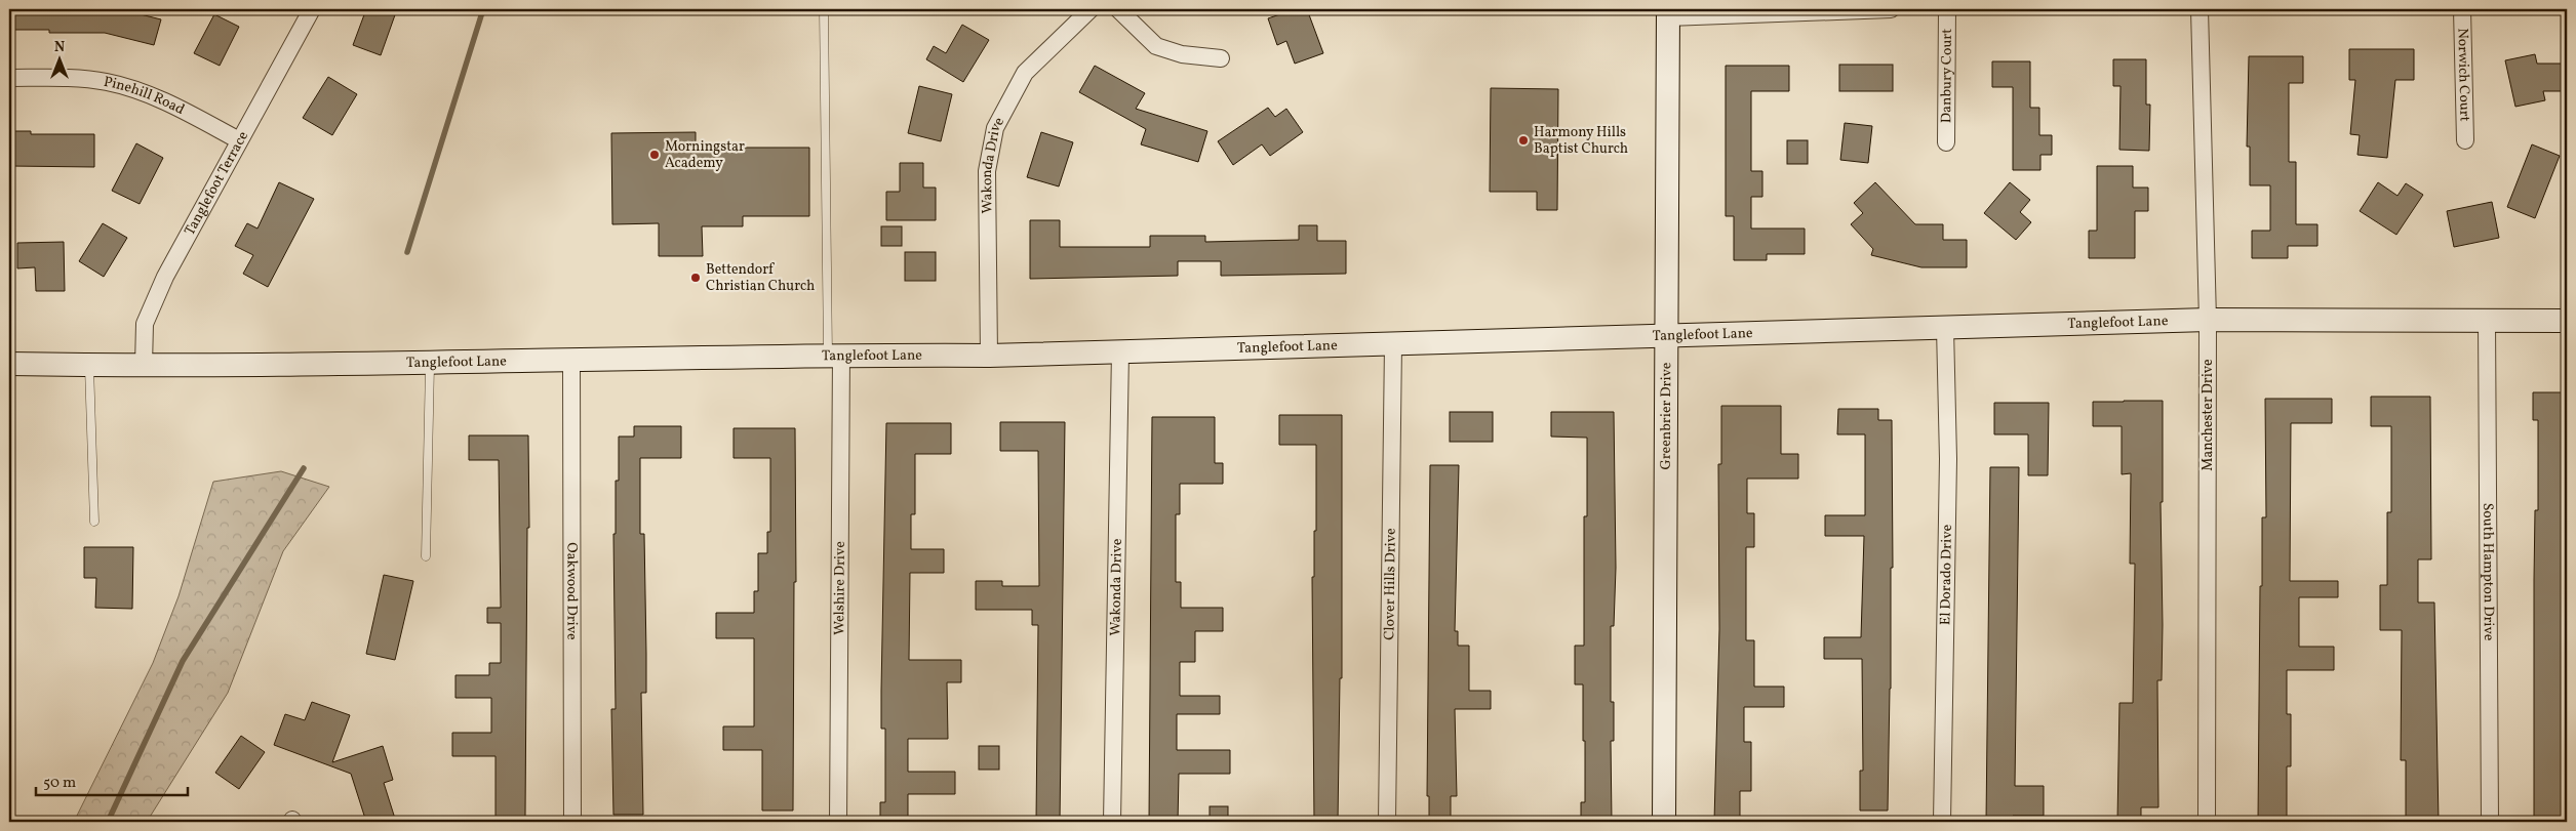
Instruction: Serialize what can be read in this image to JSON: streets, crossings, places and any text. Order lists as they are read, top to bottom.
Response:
{
  "streets": {
    "main road": ["Tanglefoot Lane", "Greenbrier Drive"],
    "street": [
      "Norwich Court",
      "Danbury Court",
      "Pinehill Road",
      "Wakonda Drive",
      "Tanglefoot Terrace",
      "Manchester Drive",
      "South Hampton Drive",
      "El Dorado Drive",
      "Clover Hills Drive",
      "Welshire Drive",
      "Oakwood Drive"
    ]
  },
  "crossings": [
    ["Pinehill Road", "Tanglefoot Terrace"],
    ["Wakonda Drive", "Tanglefoot Lane"],
    ["Tanglefoot Terrace", "Tanglefoot Lane"],
    ["Tanglefoot Lane", "Manchester Drive"],
    ["Tanglefoot Lane", "Greenbrier Drive"],
    ["Tanglefoot Lane", "South Hampton Drive"],
    ["Tanglefoot Lane", "El Dorado Drive"],
    ["Tanglefoot Lane", "Clover Hills Drive"],
    ["Tanglefoot Lane", "Welshire Drive"],
    ["Tanglefoot Lane", "Oakwood Drive"]
  ],
  "places": ["Harmony Hills Baptist Church", "Morningstar Academy", "Bettendorf Christian Church"],
  "scale_bar": "50 m",
  "north": "top"
}
